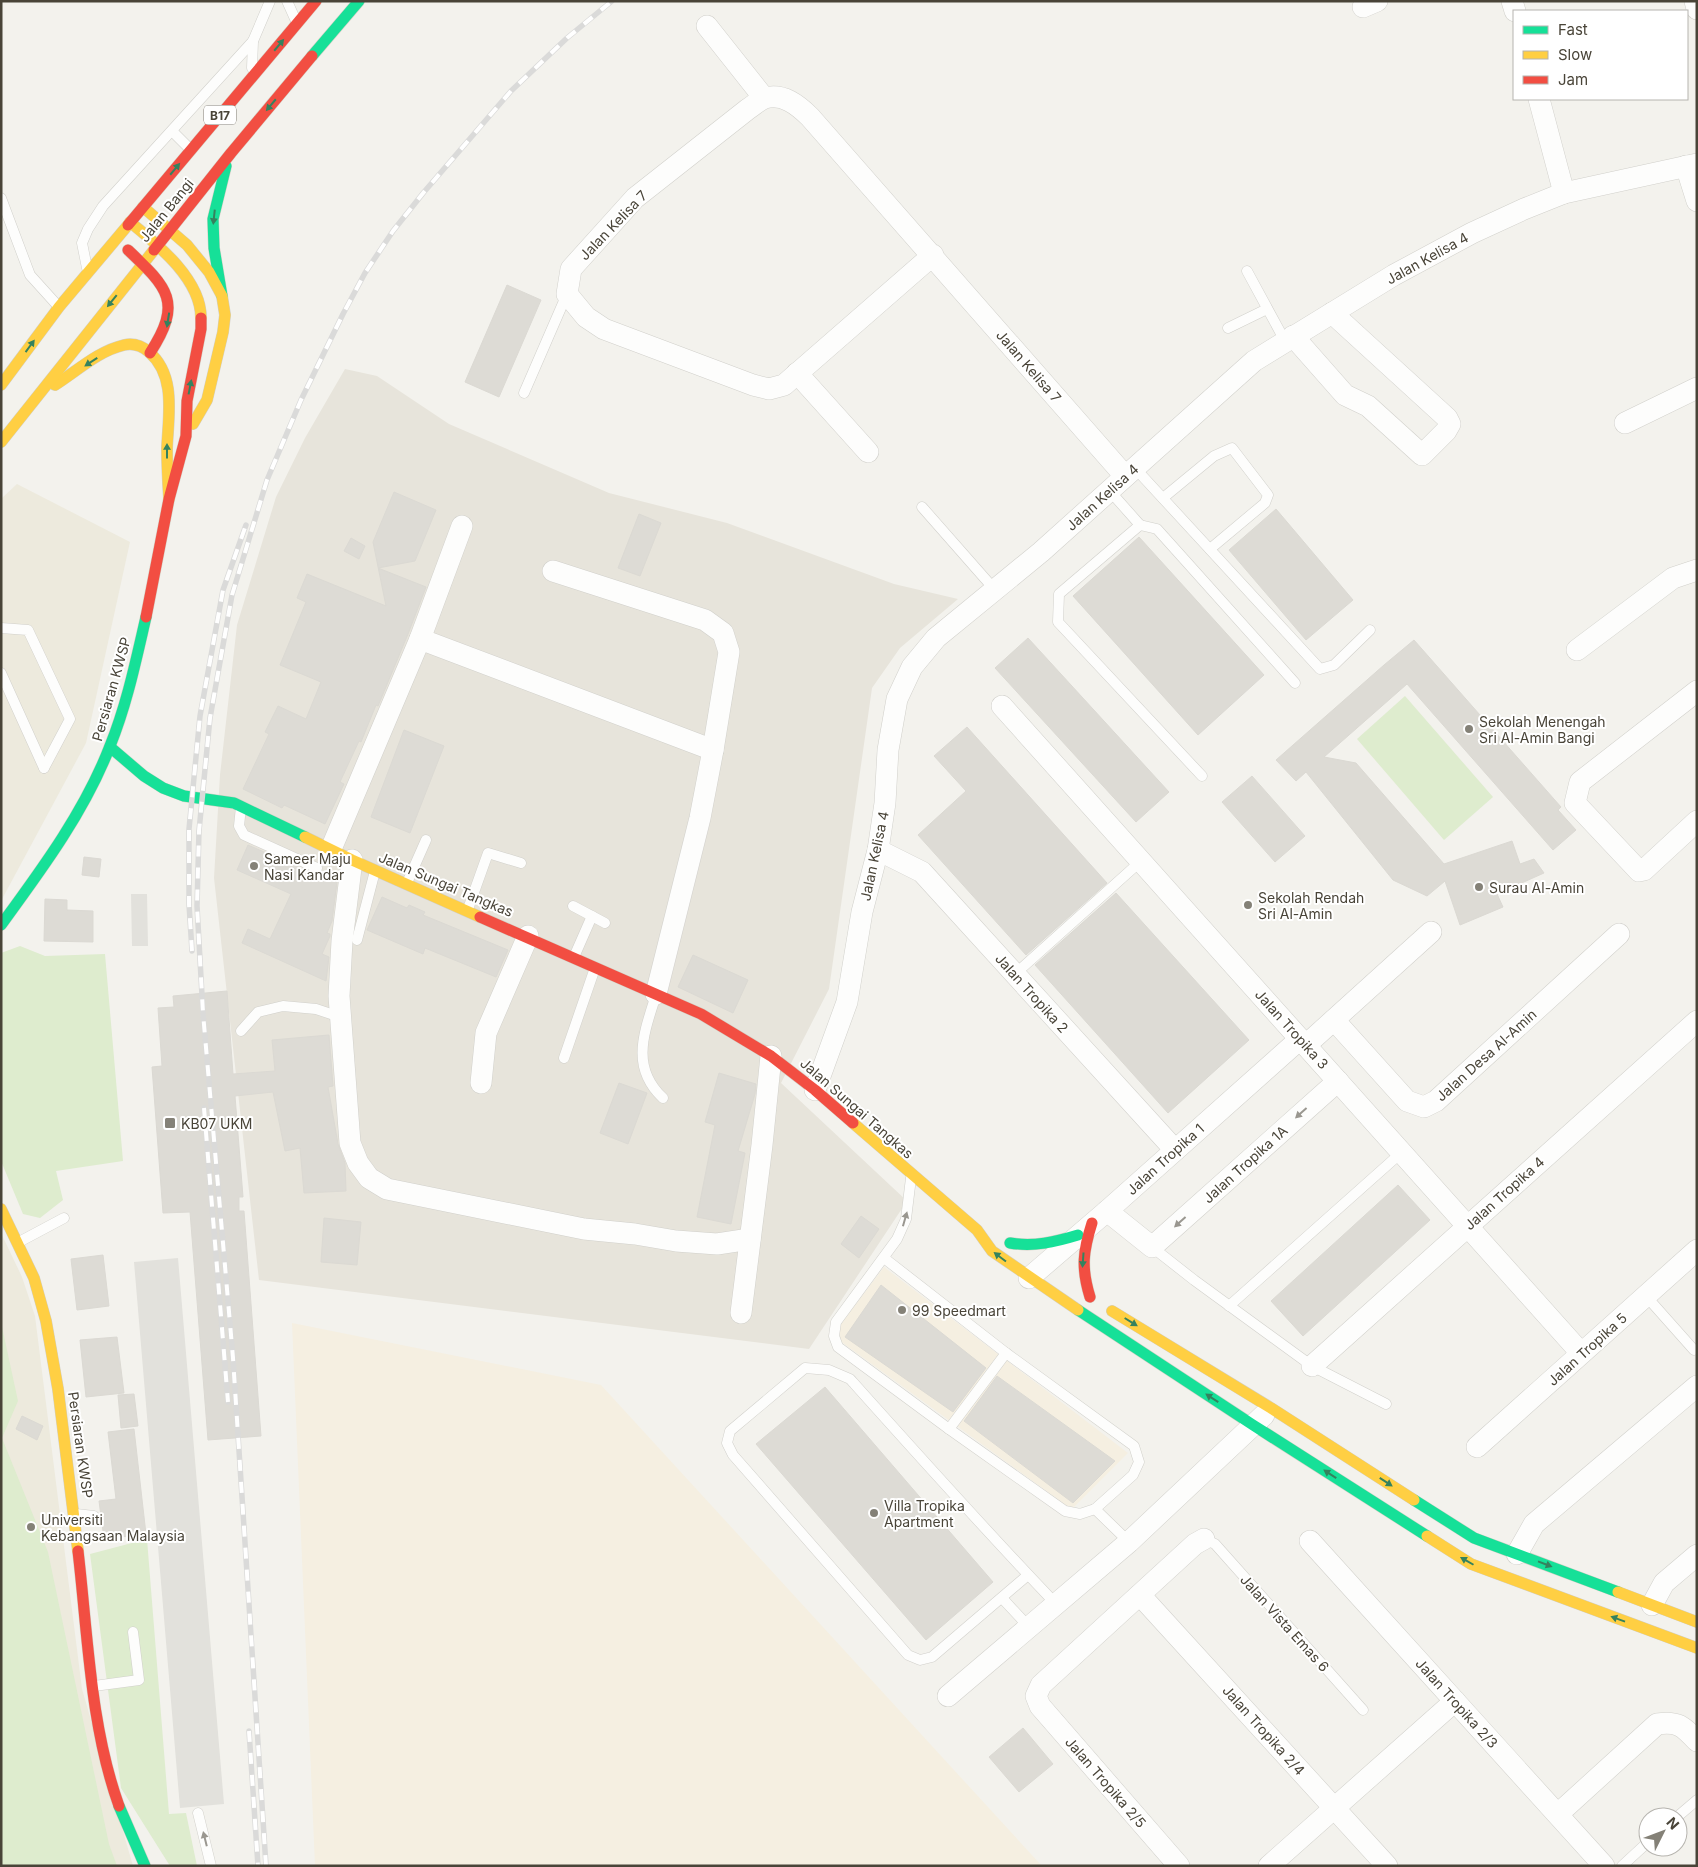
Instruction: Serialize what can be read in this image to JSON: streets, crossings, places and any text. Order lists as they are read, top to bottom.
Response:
{
  "streets": {
    "street": [
      "B17",
      "Jalan Bangi",
      "Jalan Kelisa 7",
      "Jalan Kelisa 4",
      "Persiaran KWSP",
      "Jalan Sungai Tangkas",
      "Jalan Tropika 2",
      "Jalan Tropika 3",
      "Jalan Desa Al-Amin",
      "Jalan Tropika 1",
      "Jalan Tropika 1A",
      "Jalan Tropika 4",
      "Jalan Tropika 5",
      "Jalan Tropika 2/3",
      "Jalan Tropika 2/4",
      "Jalan Tropika 2/5"
    ],
    "lane": ["Jalan Vista Emas 6"]
  },
  "crossings": [
    ["Jalan Bangi", "Persiaran KWSP"],
    ["Jalan Kelisa 7", "Jalan Kelisa 4"],
    ["Jalan Kelisa 4", "Jalan Sungai Tangkas"],
    ["Jalan Kelisa 4", "Jalan Tropika 2"],
    ["Persiaran KWSP", "Jalan Sungai Tangkas"],
    ["Jalan Tropika 2", "Jalan Tropika 1"],
    ["Jalan Tropika 3", "Jalan Tropika 1"],
    ["Jalan Tropika 3", "Jalan Tropika 1A"],
    ["Jalan Tropika 3", "Jalan Tropika 4"],
    ["Jalan Tropika 3", "Jalan Tropika 5"],
    ["Jalan Desa Al-Amin", "Jalan Tropika 1"],
    ["Jalan Tropika 2/4", "Jalan Tropika 2/5"]
  ],
  "one_way": ["Jalan Tropika 1A"],
  "places": {
    "other": [
      "Sekolah Menengah Sri Al-Amin Bangi",
      "Sameer Maju Nasi Kandar",
      "Surau Al-Amin",
      "Sekolah Rendah Sri Al-Amin",
      "99 Speedmart",
      "Villa Tropika Apartment",
      "Universiti Kebangsaan Malaysia"
    ],
    "transit": ["KB07 UKM"]
  },
  "legend": ["Fast", "Slow", "Jam"],
  "north": "top right"
}
